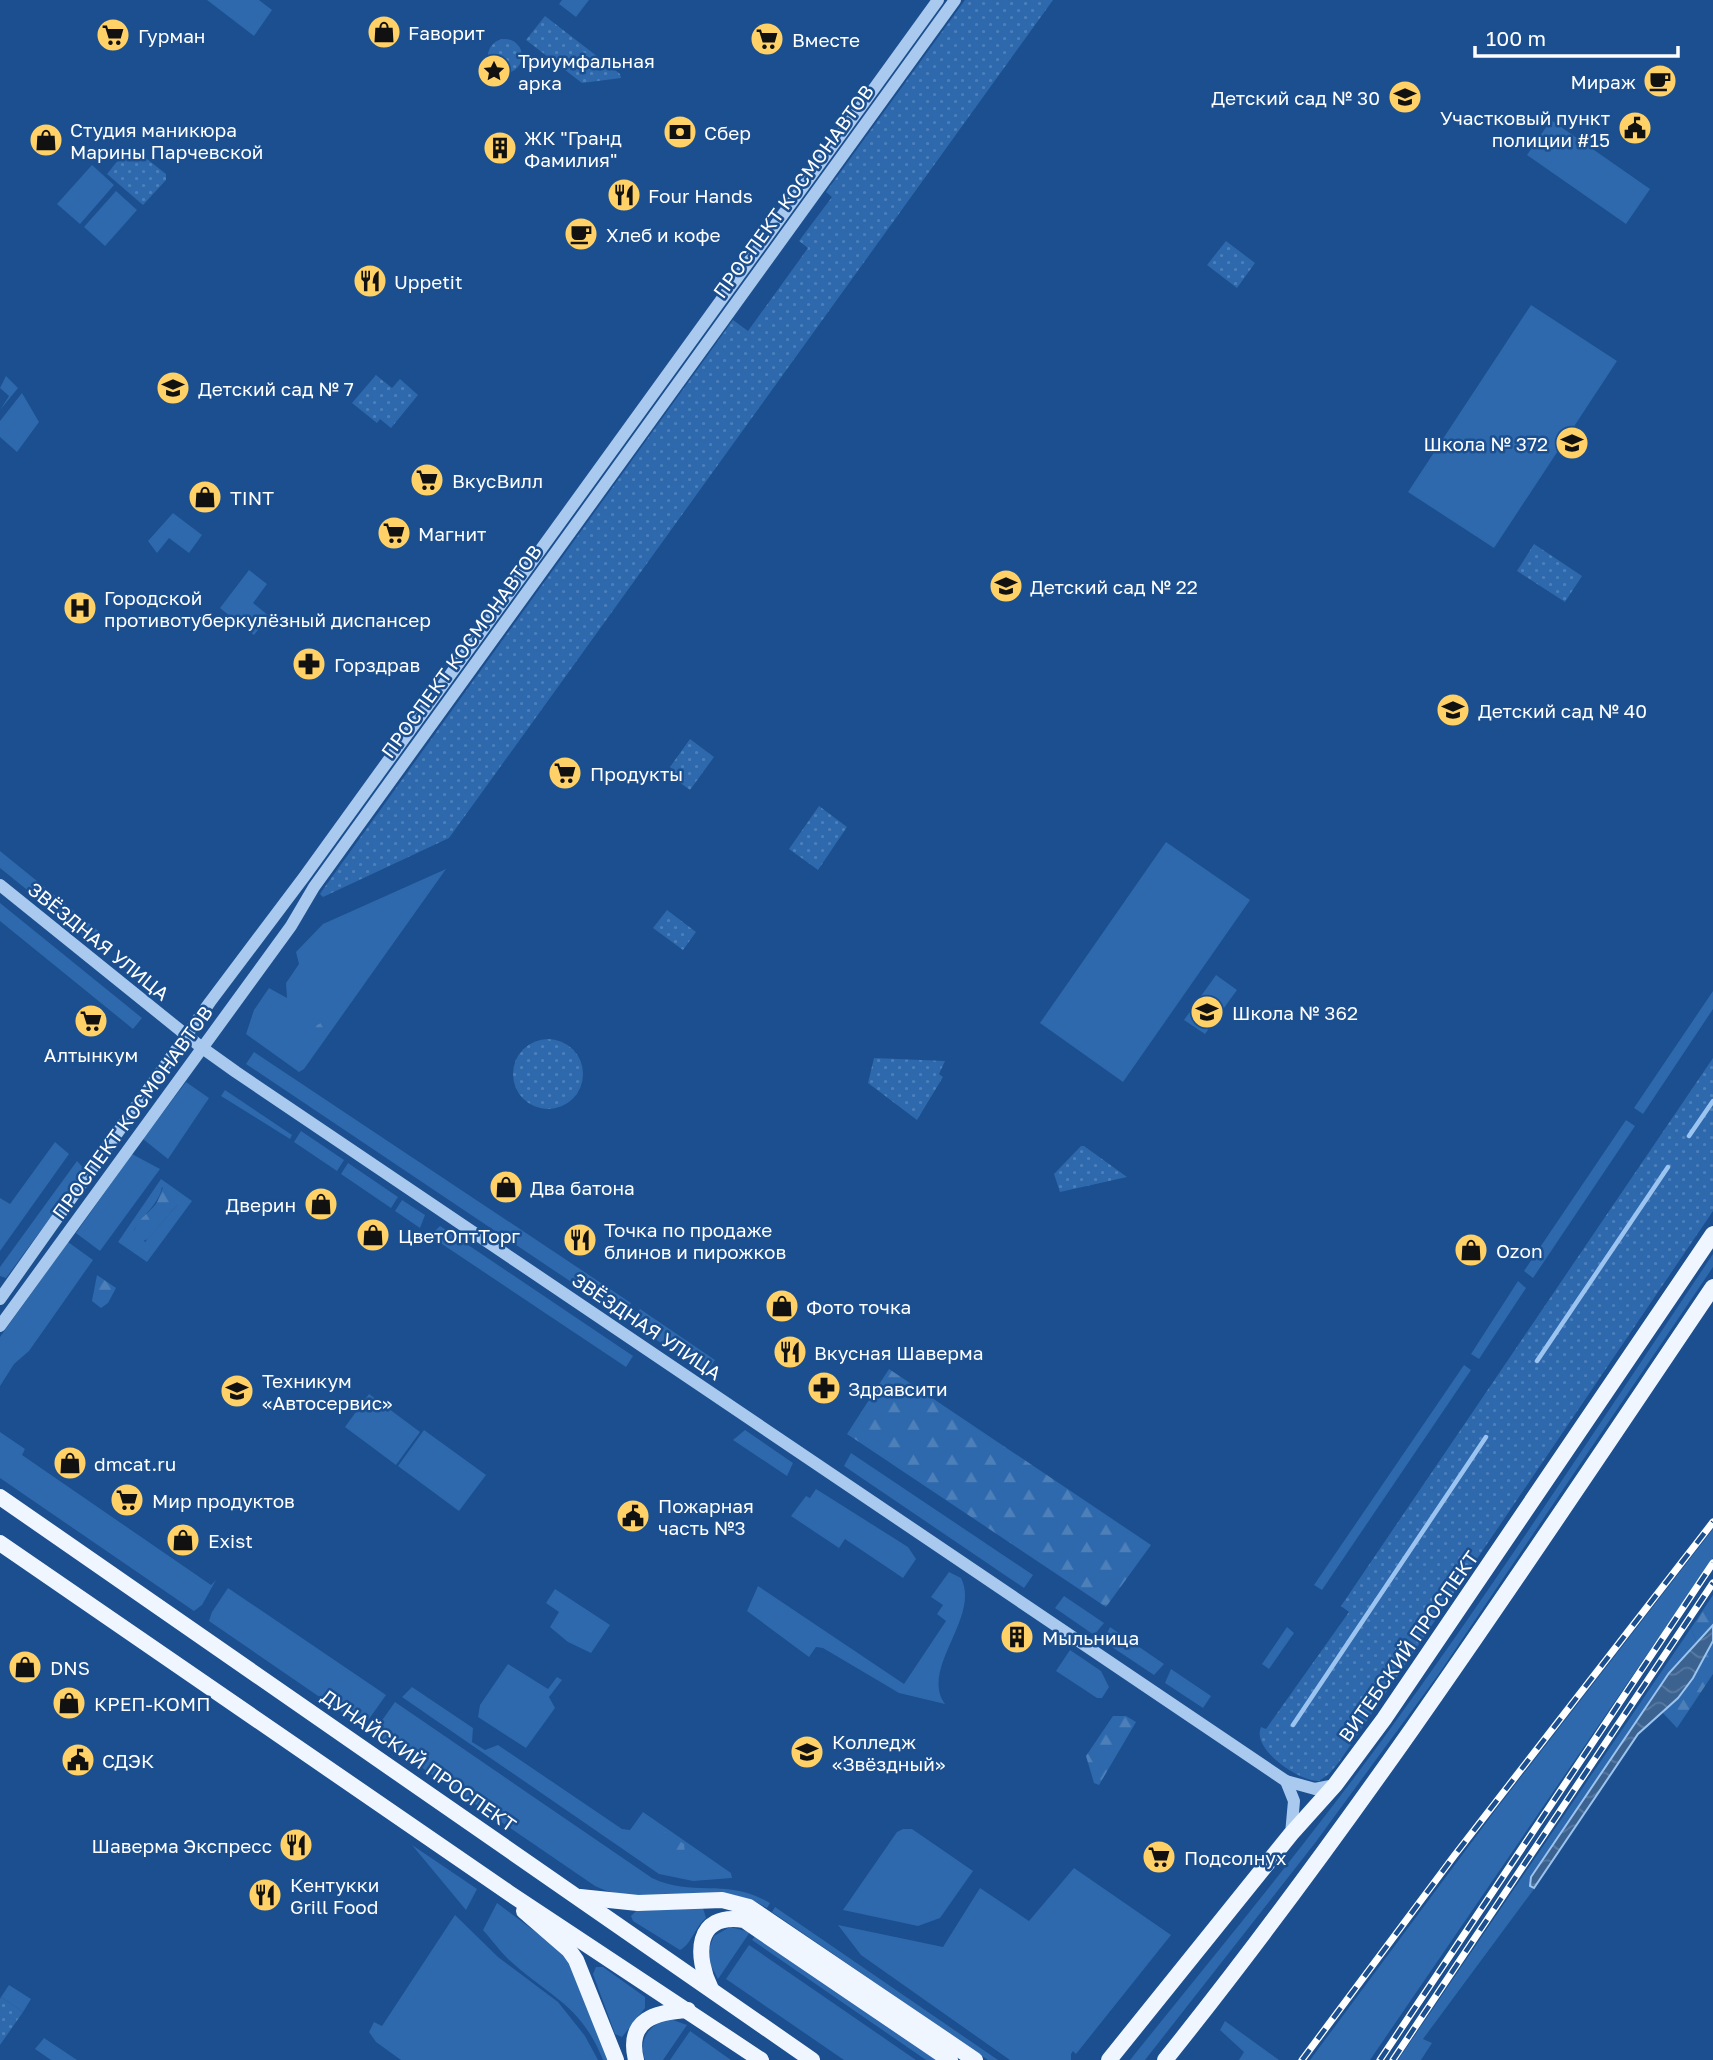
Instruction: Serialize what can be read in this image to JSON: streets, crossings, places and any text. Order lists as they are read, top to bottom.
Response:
{
  "streets": {
    "main road": ["ВИТЕБСКИЙ ПРОСПЕКТ", "ДУНАЙСКИЙ ПРОСПЕКТ"],
    "street": ["ПРОСПЕКТ КОСМОНАВТОВ", "ЗВЁЗДНАЯ УЛИЦА"]
  },
  "crossings": [
    ["ПРОСПЕКТ КОСМОНАВТОВ", "ЗВЁЗДНАЯ УЛИЦА"]
  ],
  "places": {
    "shop": [
      "Fаворит",
      "Студия маникюра Марины Парчевской",
      "TINT",
      "Два батона",
      "Дверин",
      "ЦветОптТорг",
      "Ozon",
      "Фото точка",
      "dmcat.ru",
      "Exist",
      "DNS",
      "КРЕП-КОМП"
    ],
    "supermarket": [
      "Гурман",
      "Вместе",
      "ВкусВилл",
      "Магнит",
      "Продукты",
      "Алтынкум",
      "Мир продуктов",
      "Подсолнух"
    ],
    "place": ["Триумфальная арка"],
    "cafe": ["Мираж", "Хлеб и кофе"],
    "school or university": [
      "Детский сад № 30",
      "Детский сад № 7",
      "Школа № 372",
      "Детский сад № 22",
      "Детский сад № 40",
      "Школа № 362",
      "Техникум «Автосервис»",
      "Колледж «Звёздный»"
    ],
    "public building": ["Участковый пункт полиции #15", "Пожарная часть №3", "СДЭК"],
    "bank": ["Сбер"],
    "building": ["ЖК \"Гранд Фамилия\"", "Мыльница"],
    "restaurant": [
      "Four Hands",
      "Uppetit",
      "Точка по продаже блинов и пирожков",
      "Вкусная Шаверма",
      "Шаверма Экспресс",
      "Кентукки Grill Food"
    ],
    "hospital": ["Городской противотуберкулёзный диспансер"],
    "pharmacy": ["Горздрав", "Здравсити"]
  },
  "scale_bar": "100 m"
}
